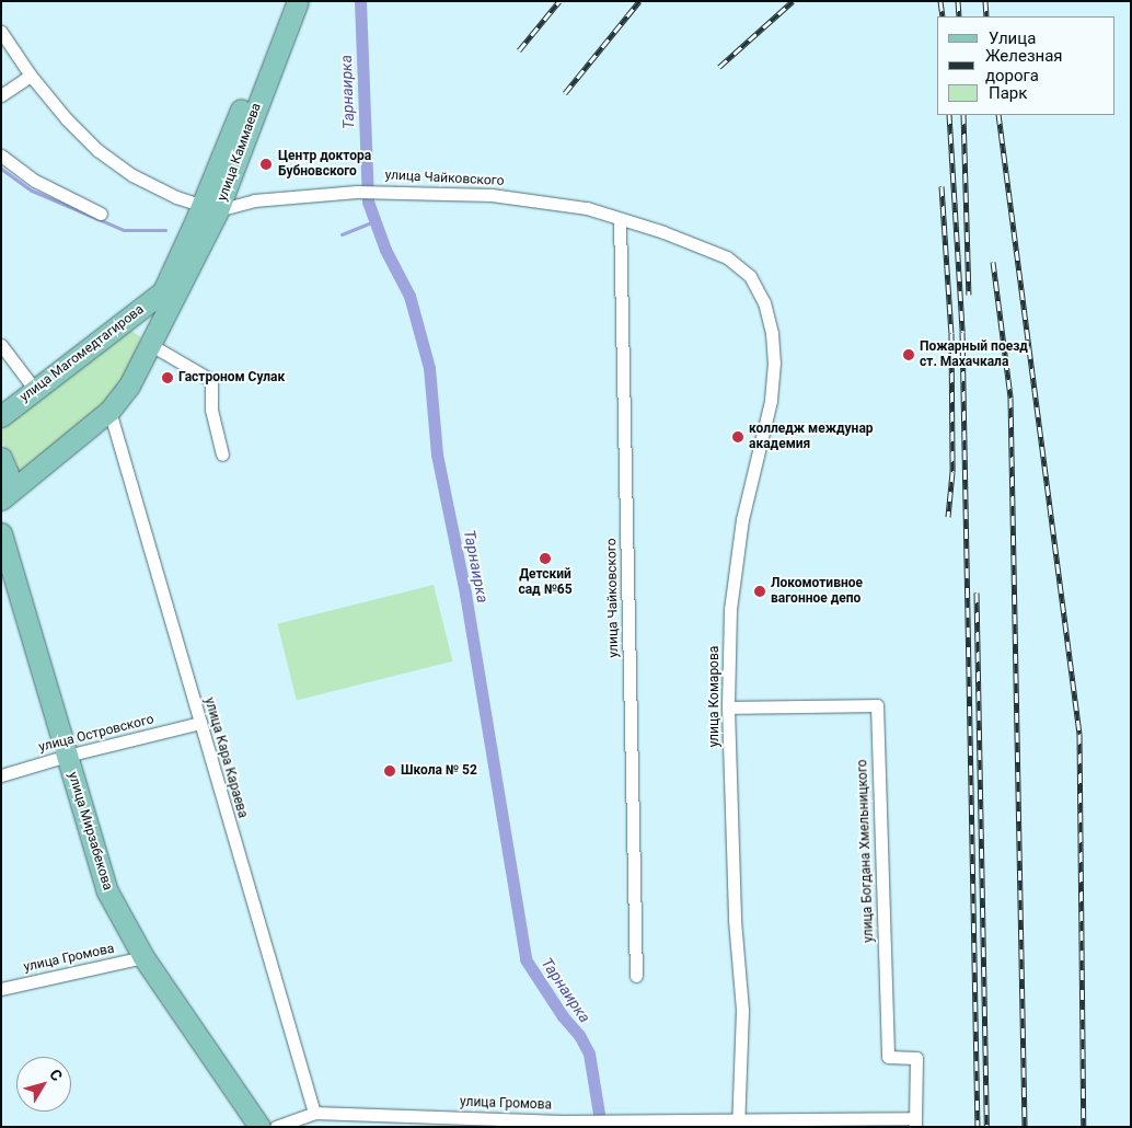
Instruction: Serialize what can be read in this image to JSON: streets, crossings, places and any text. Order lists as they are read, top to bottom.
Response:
{
  "streets": {
    "main road": ["улица Каммаева", "улица Магомедтагирова", "улица Мирзабекова"],
    "street": [
      "улица Чайковского",
      "улица Комарова",
      "улица Островского",
      "улица Кара Караева",
      "улица Богдана Хмельницкого",
      "улица Громова"
    ]
  },
  "crossings": [
    ["улица Каммаева", "улица Чайковского"],
    ["улица Каммаева", "улица Магомедтагирова"],
    ["улица Чайковского", "улица Комарова"],
    ["улица Магомедтагирова", "улица Кара Караева"],
    ["улица Комарова", "улица Богдана Хмельницкого"],
    ["улица Комарова", "улица Громова"],
    ["улица Островского", "улица Кара Караева"],
    ["улица Островского", "улица Мирзабекова"],
    ["улица Кара Караева", "улица Громова"],
    ["улица Мирзабекова", "улица Громова"],
    ["улица Богдана Хмельницкого", "улица Громова"]
  ],
  "water": ["Тарнаирка"],
  "places": [
    "Центр доктора Бубновского",
    "Пожарный поезд ст. Махачкала",
    "Гастроном Сулак",
    "колледж междунар академия",
    "Детский сад №65",
    "Локомотивное вагонное депо",
    "Школа № 52"
  ],
  "legend": ["Улица", "Железная дорога", "Парк"],
  "north": "top right"
}
